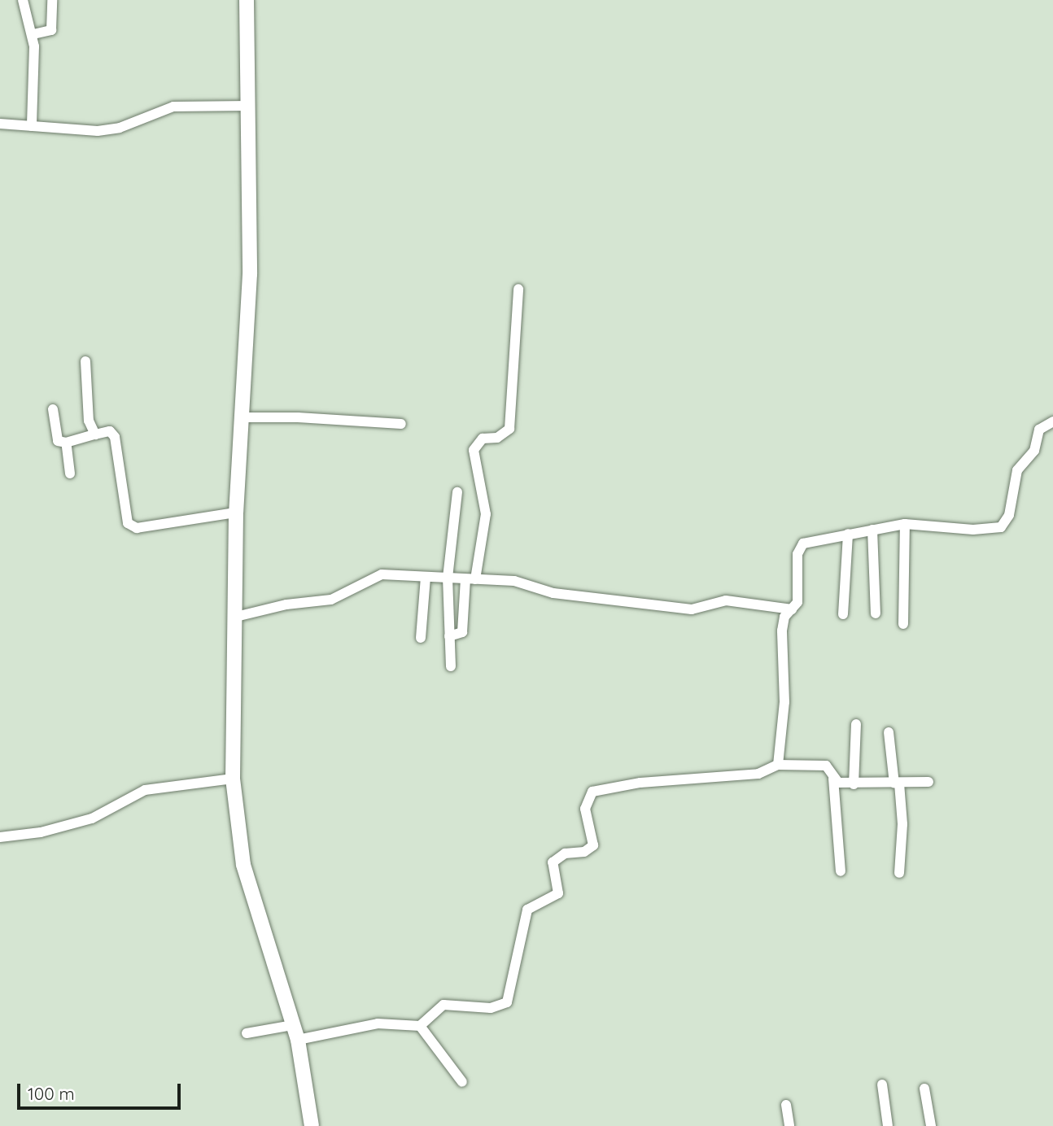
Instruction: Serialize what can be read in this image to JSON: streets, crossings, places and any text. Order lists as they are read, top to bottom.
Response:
{
  "scale_bar": "100 m"
}
